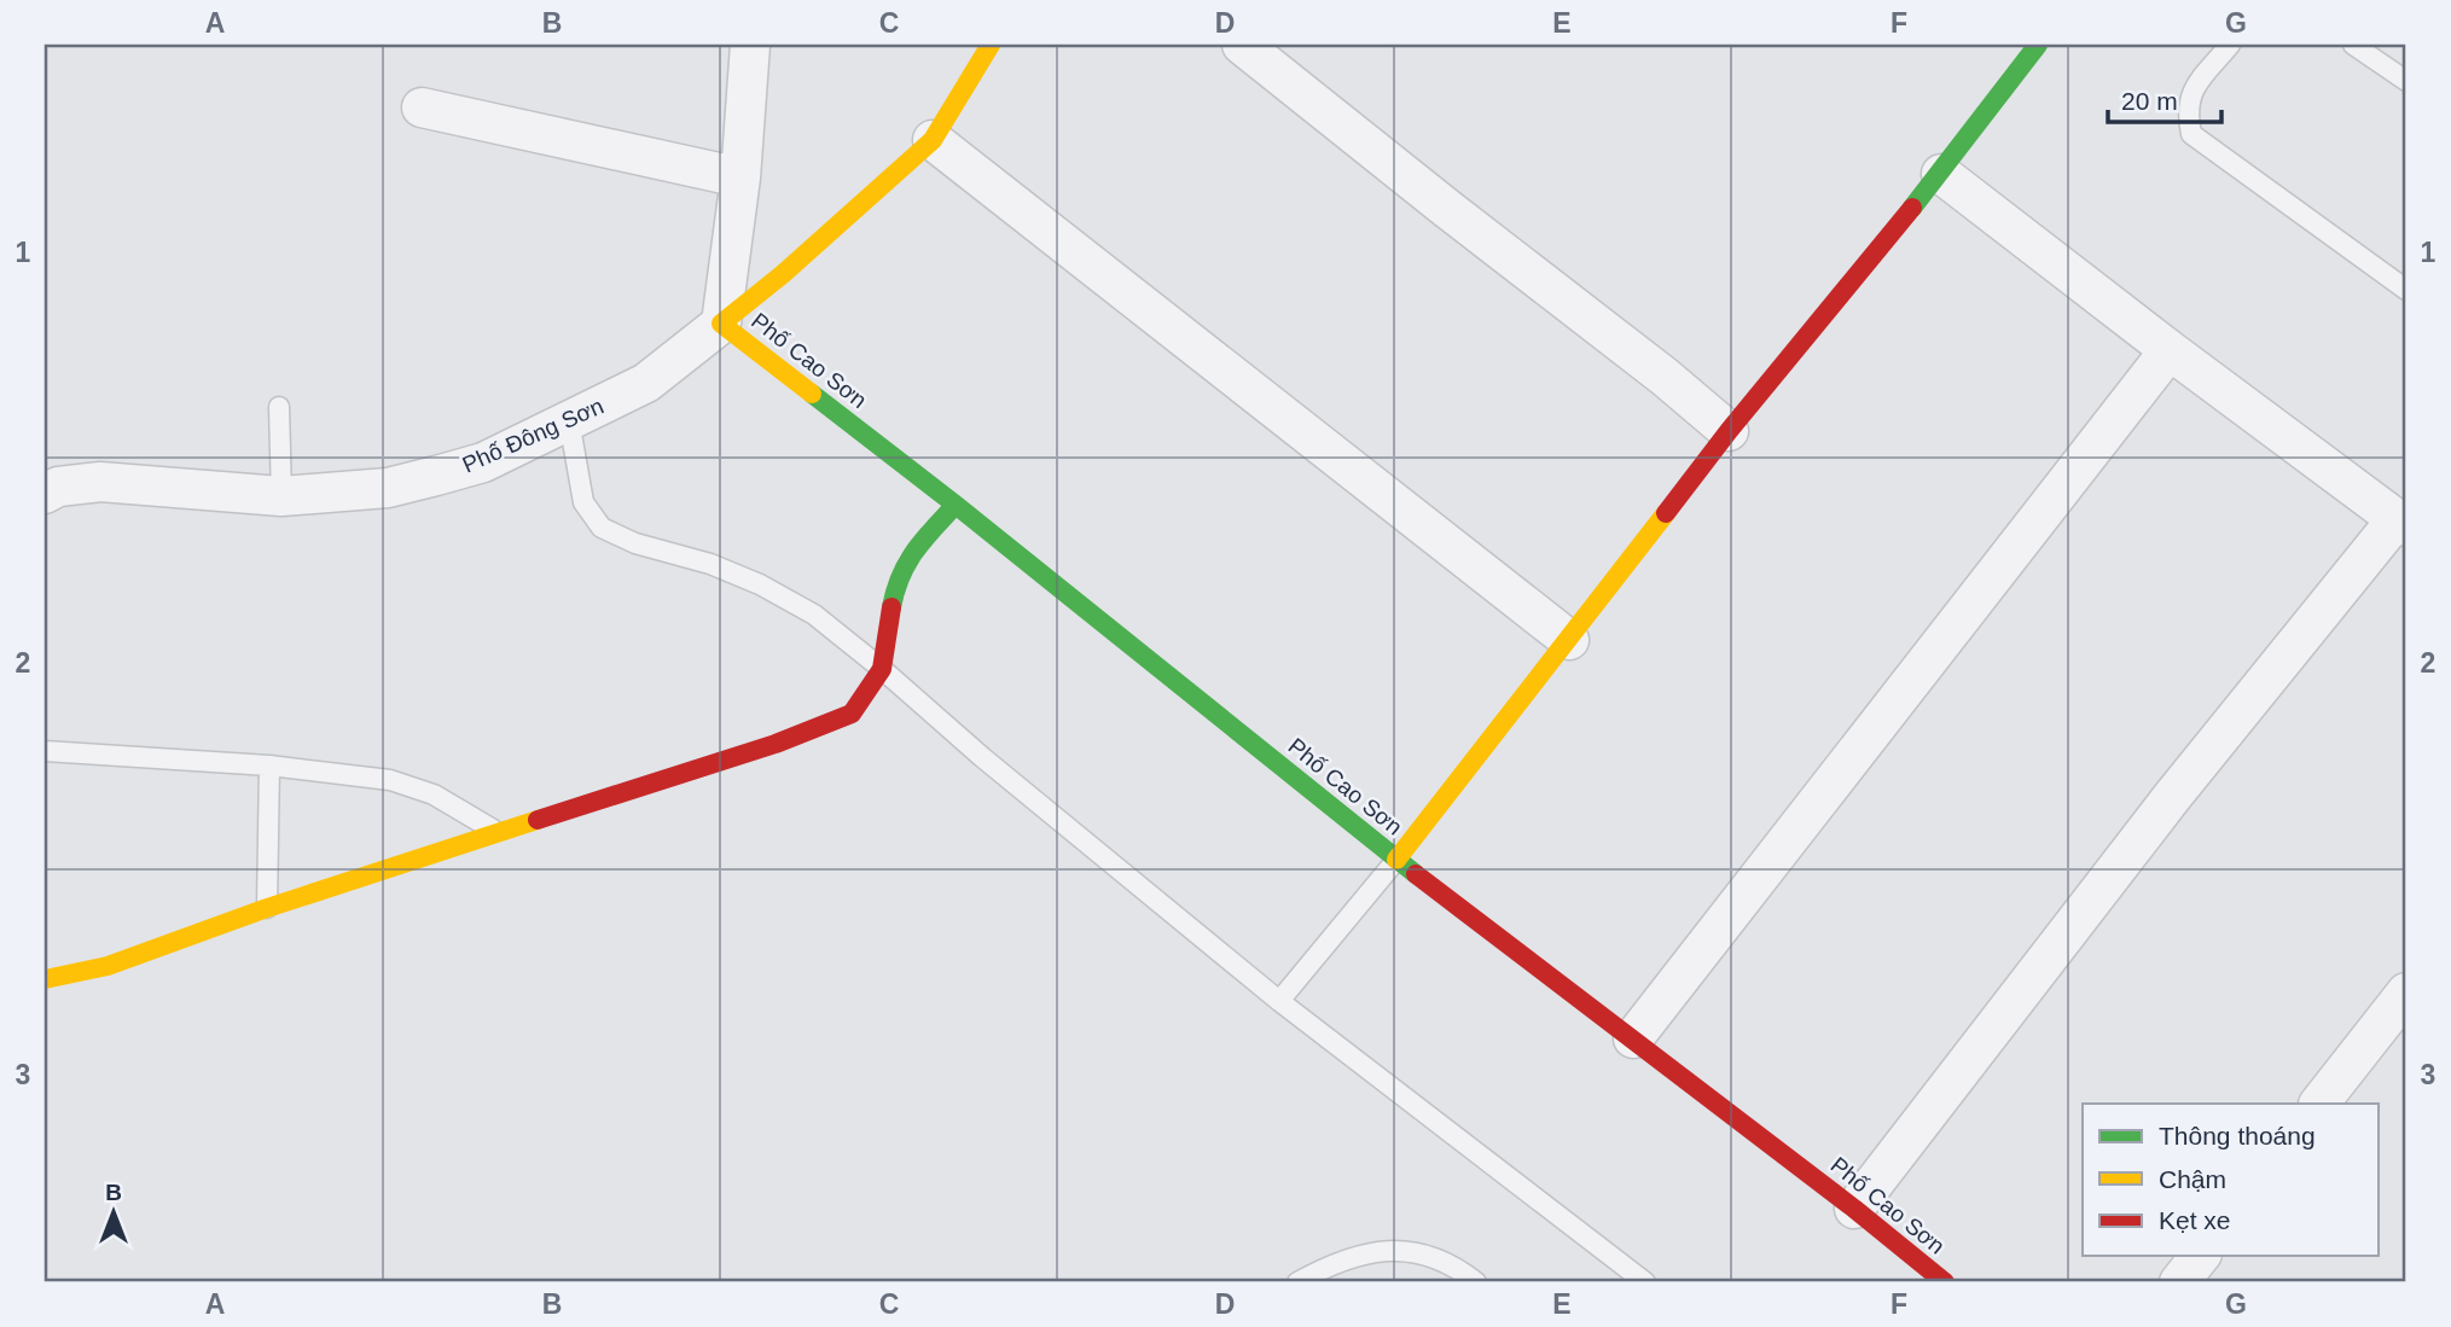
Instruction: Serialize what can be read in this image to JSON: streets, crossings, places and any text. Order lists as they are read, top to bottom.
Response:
{
  "streets": {
    "street": ["Phố Cao Sơn", "Phố Đông Sơn"]
  },
  "crossings": [
    ["Phố Cao Sơn", "Phố Đông Sơn"]
  ],
  "legend": ["Thông thoáng", "Chậm", "Kẹt xe"],
  "scale_bar": "20 m",
  "north": "top",
  "grid": {
    "columns": [
      "A",
      "B",
      "C",
      "D",
      "E",
      "F",
      "G"
    ],
    "rows": ["1", "2", "3"]
  }
}
